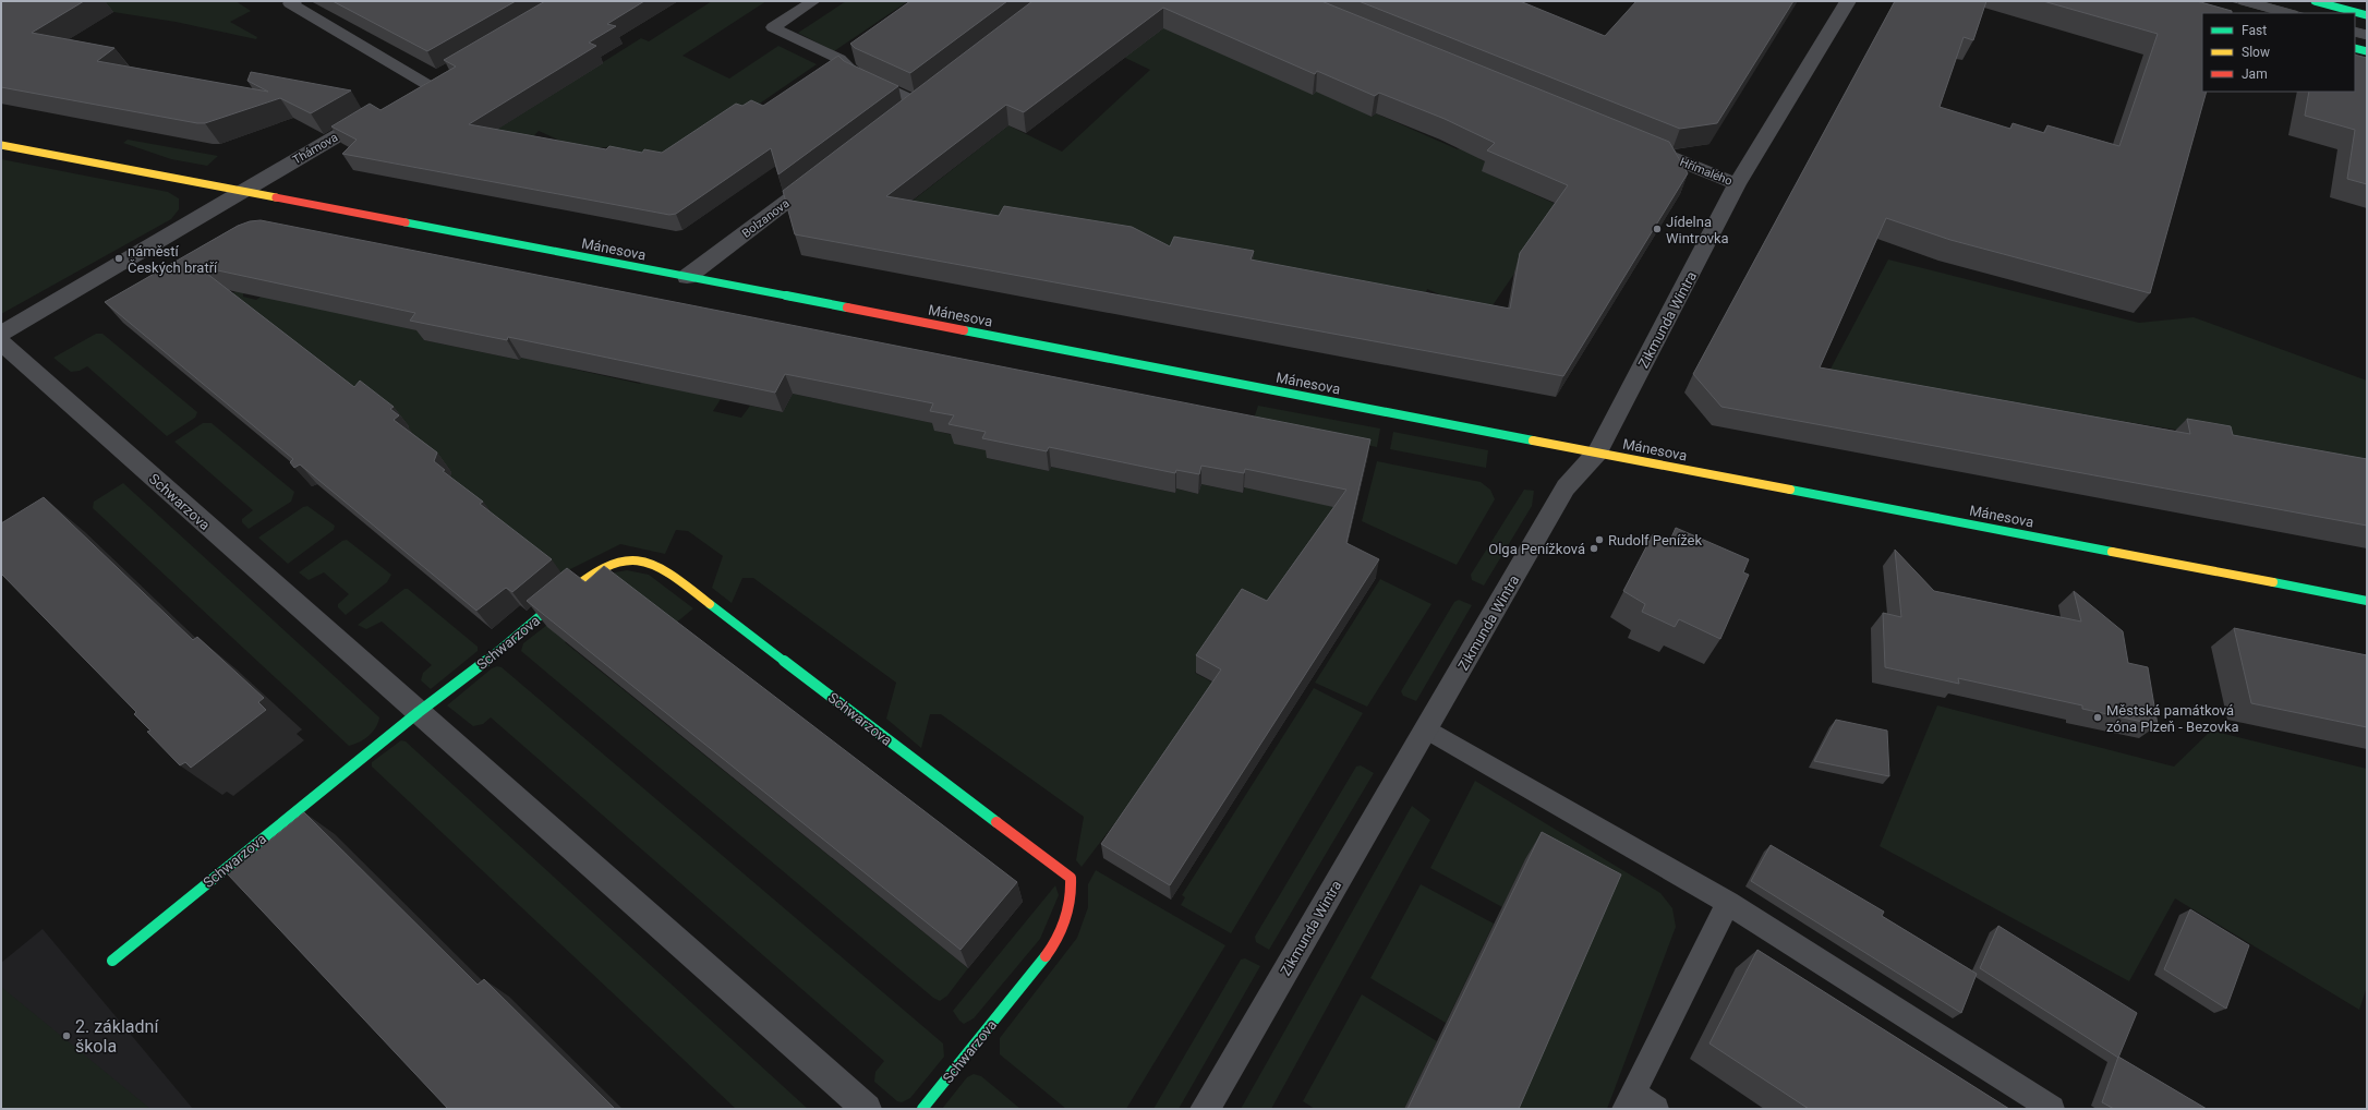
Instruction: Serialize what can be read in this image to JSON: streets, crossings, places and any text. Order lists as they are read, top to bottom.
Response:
{
  "streets": {
    "street": [
      "Thámova",
      "Hřímalého",
      "Bolzanova",
      "Mánesova",
      "Zikmunda Wintra",
      "Schwarzova"
    ]
  },
  "crossings": [
    ["Thámova", "Mánesova"],
    ["Hřímalého", "Zikmunda Wintra"],
    ["Bolzanova", "Mánesova"],
    ["Mánesova", "Zikmunda Wintra"]
  ],
  "places": [
    "Jídelna Wintrovka",
    "náměstí Českých bratří",
    "Rudolf Penížek",
    "Olga Penížková",
    "Městská památková zóna Plzeň - Bezovka",
    "2. základní škola"
  ],
  "legend": ["Fast", "Slow", "Jam"]
}
